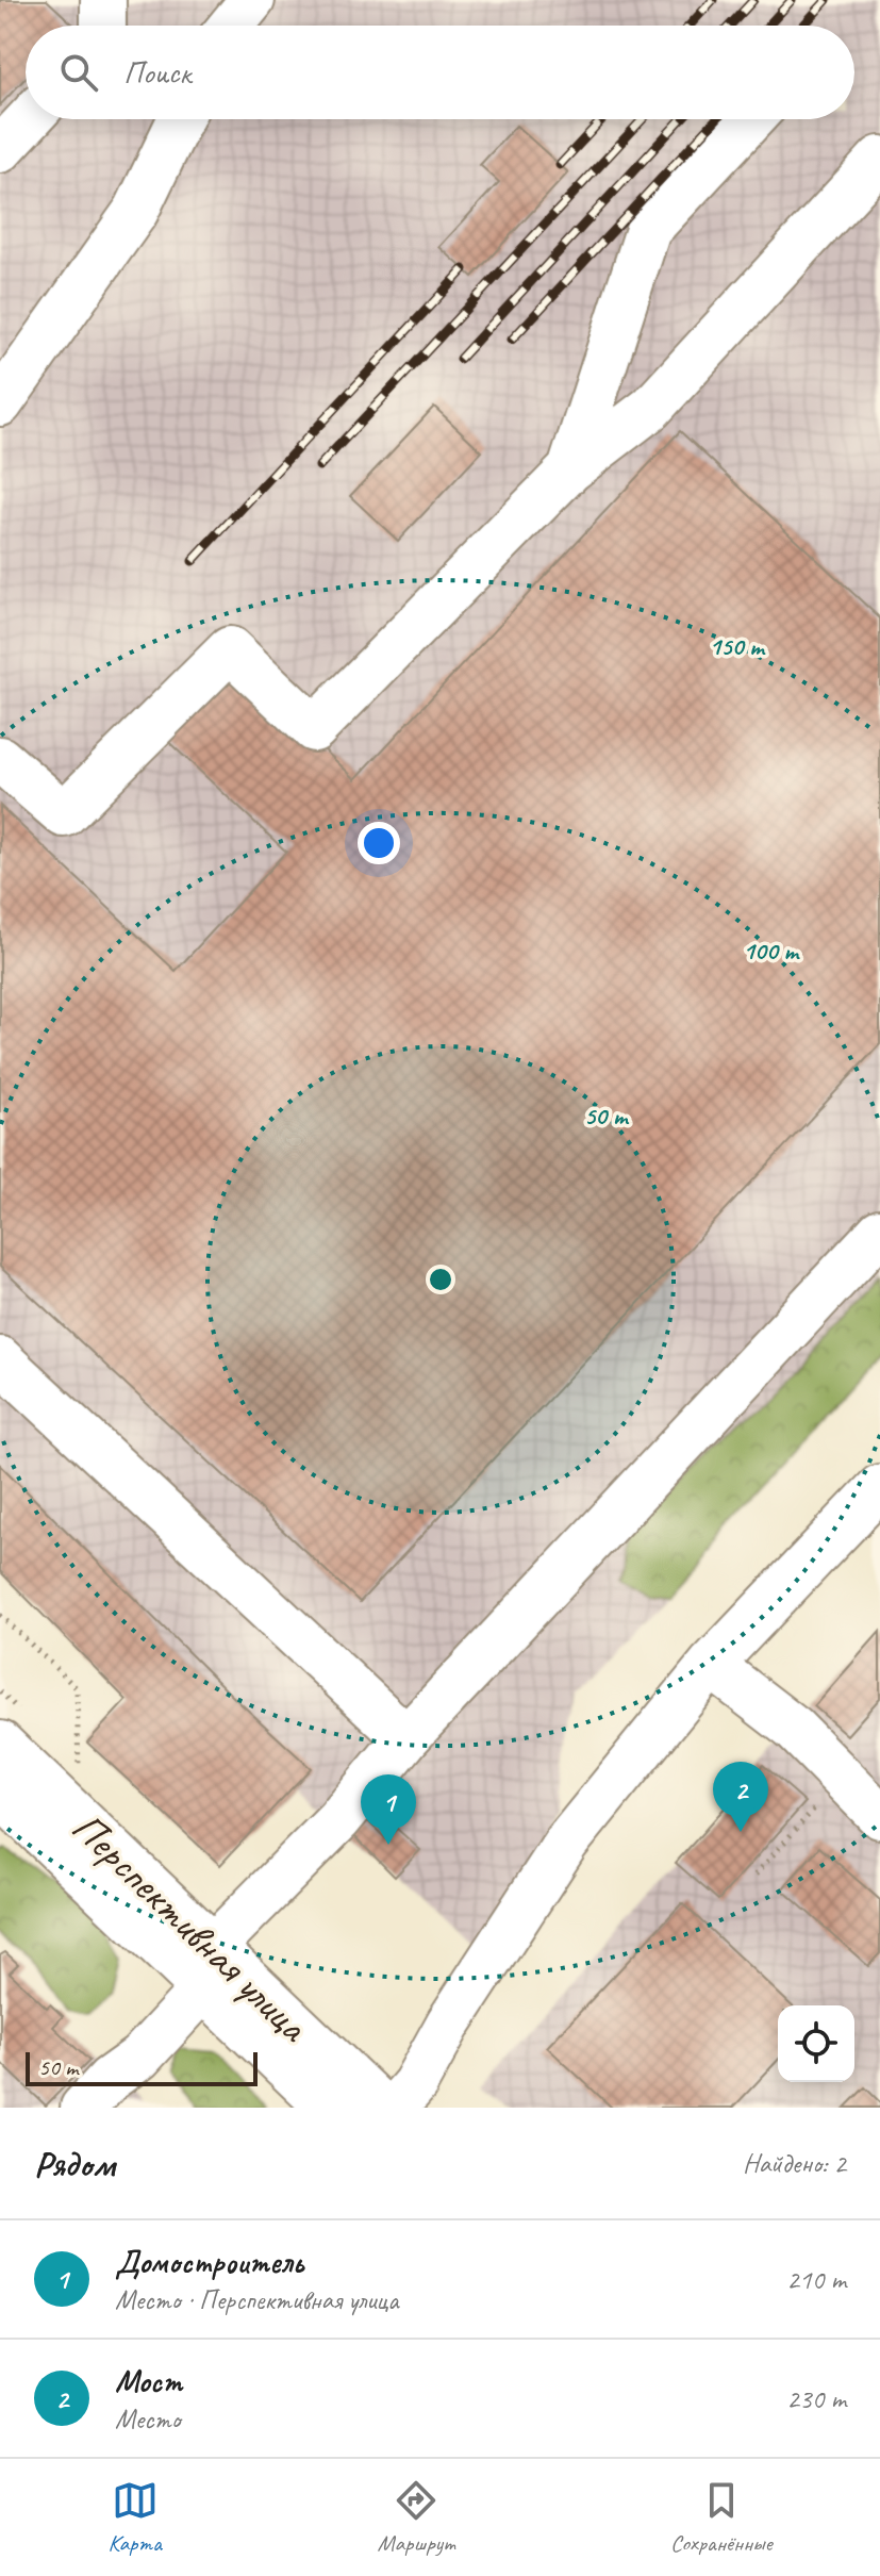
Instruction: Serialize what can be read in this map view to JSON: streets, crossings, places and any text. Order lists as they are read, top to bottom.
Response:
{
  "streets": {
    "main road": ["Перспективная улица"]
  },
  "scale_bar": "50 m",
  "page": {
    "search": "Поиск",
    "pins": ["2", "1"],
    "scale": "50 m",
    "heading": ["Рядом", "Найдено: 2"],
    "list": [
      {
        "mark": "1",
        "name": "Домостроитель",
        "note": "Место · Перспективная улица",
        "value": "210 m"
      },
      {
        "mark": "2",
        "name": "Мост",
        "note": "Место",
        "value": "230 m"
      }
    ],
    "nav": ["Карта", "Маршрут", "Сохранённые"]
  },
  "rings": ["150 m", "100 m", "50 m"]
}
